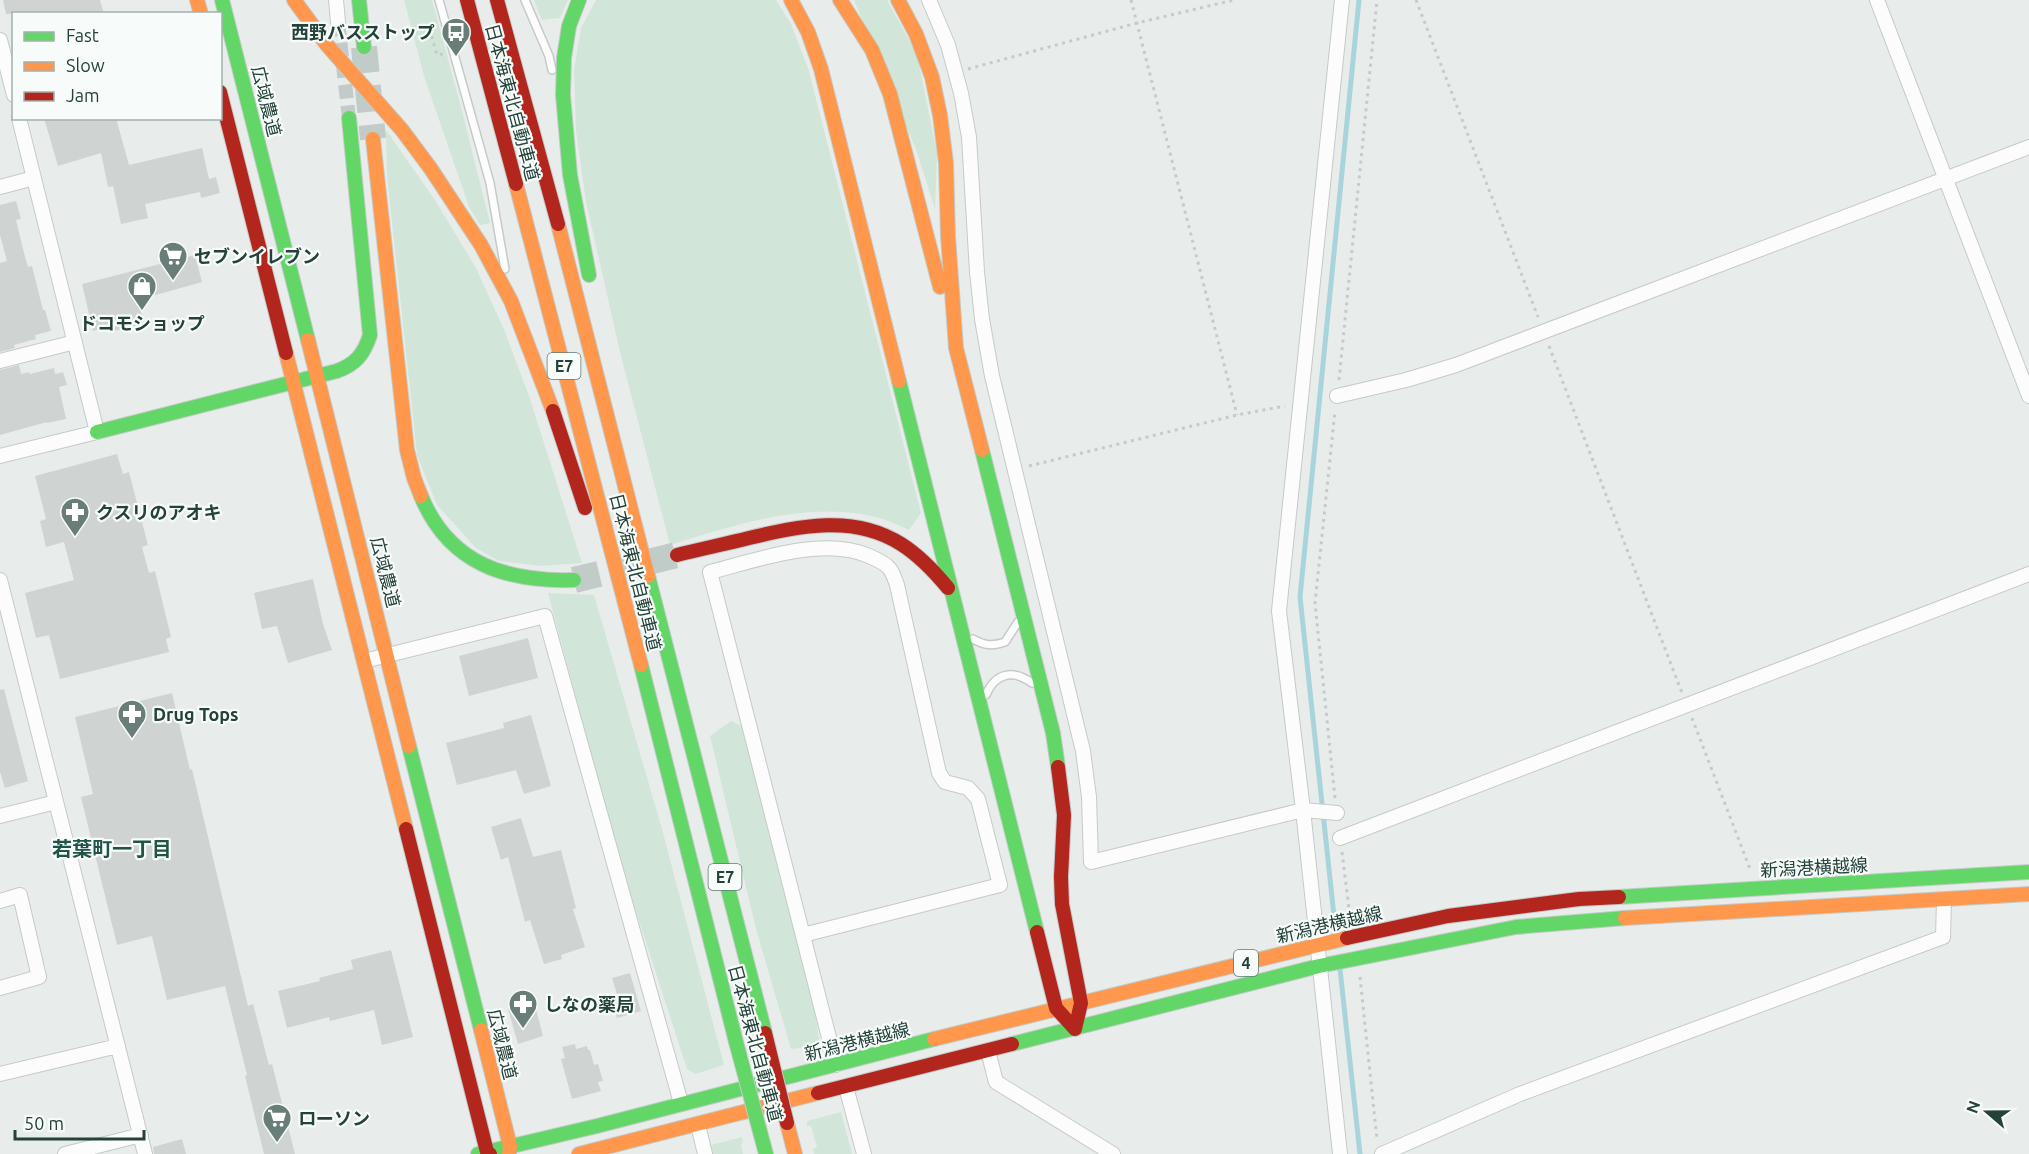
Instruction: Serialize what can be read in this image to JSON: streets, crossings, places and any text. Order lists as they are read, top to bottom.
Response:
{
  "streets": {
    "main road": [
      "広域農道",
      "日本海東北自動車道",
      "E7",
      "新潟港横越線",
      "4"
    ]
  },
  "crossings": [
    ["広域農道", "新潟港横越線"]
  ],
  "districts": ["若葉町一丁目"],
  "places": {
    "bus stop": ["西野バスストップ"],
    "supermarket": ["セブンイレブン", "ローソン"],
    "shop": ["ドコモショップ"],
    "pharmacy": ["クスリのアオキ", "Drug Tops", "しなの薬局"]
  },
  "legend": ["Fast", "Slow", "Jam"],
  "scale_bar": "50 m",
  "north": "left"
}
